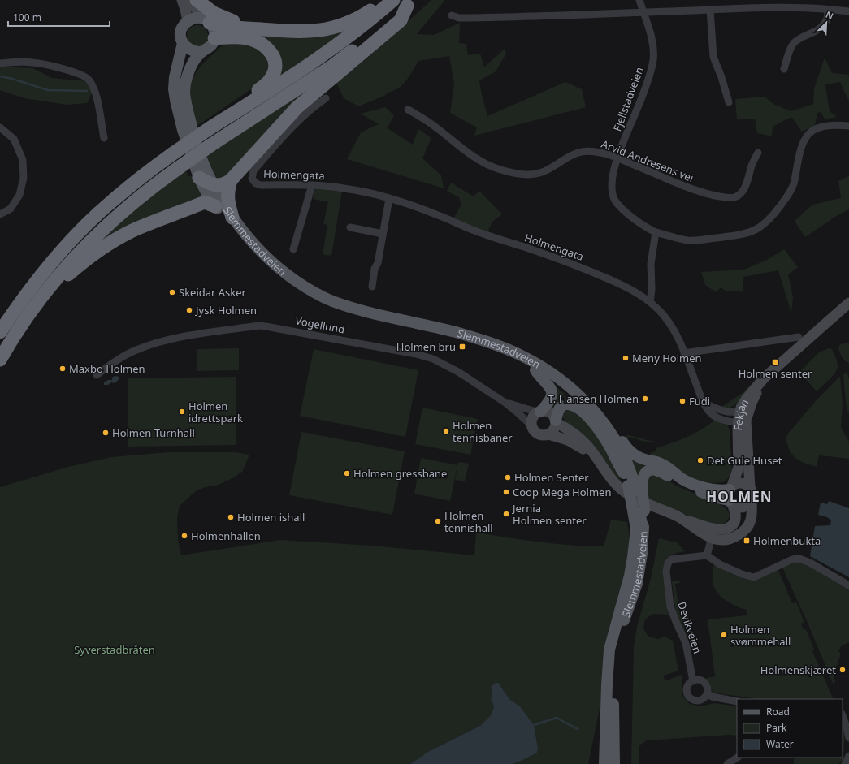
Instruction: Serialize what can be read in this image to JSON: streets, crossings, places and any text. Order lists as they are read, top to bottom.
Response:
{
  "streets": {
    "main road": ["Slemmestadveien", "Fekjan"],
    "street": [
      "Fjellstadveien",
      "Arvid Andresens vei",
      "Holmengata",
      "Vogellund",
      "Devikveien"
    ]
  },
  "crossings": [
    ["Fjellstadveien", "Arvid Andresens vei"],
    ["Holmengata", "Fekjan"]
  ],
  "districts": ["HOLMEN"],
  "parks": ["Syverstadbråten"],
  "places": {
    "other": [
      "Skeidar Asker",
      "Jysk Holmen",
      "Meny Holmen",
      "Maxbo Holmen",
      "T. Hansen Holmen",
      "Fudi",
      "Holmen idrettspark",
      "Holmen tennisbaner",
      "Holmen Turnhall",
      "Det Gule Huset",
      "Holmen gressbane",
      "Holmen Senter",
      "Coop Mega Holmen",
      "Jernia Holmen senter",
      "Holmen ishall",
      "Holmen tennishall",
      "Holmenhallen",
      "Holmen svømmehall",
      "Holmenskjæret"
    ],
    "transit": ["Holmen bru", "Holmen senter", "Holmenbukta"]
  },
  "legend": ["Road", "Park", "Water"],
  "scale_bar": "100 m",
  "north": "top right"
}
